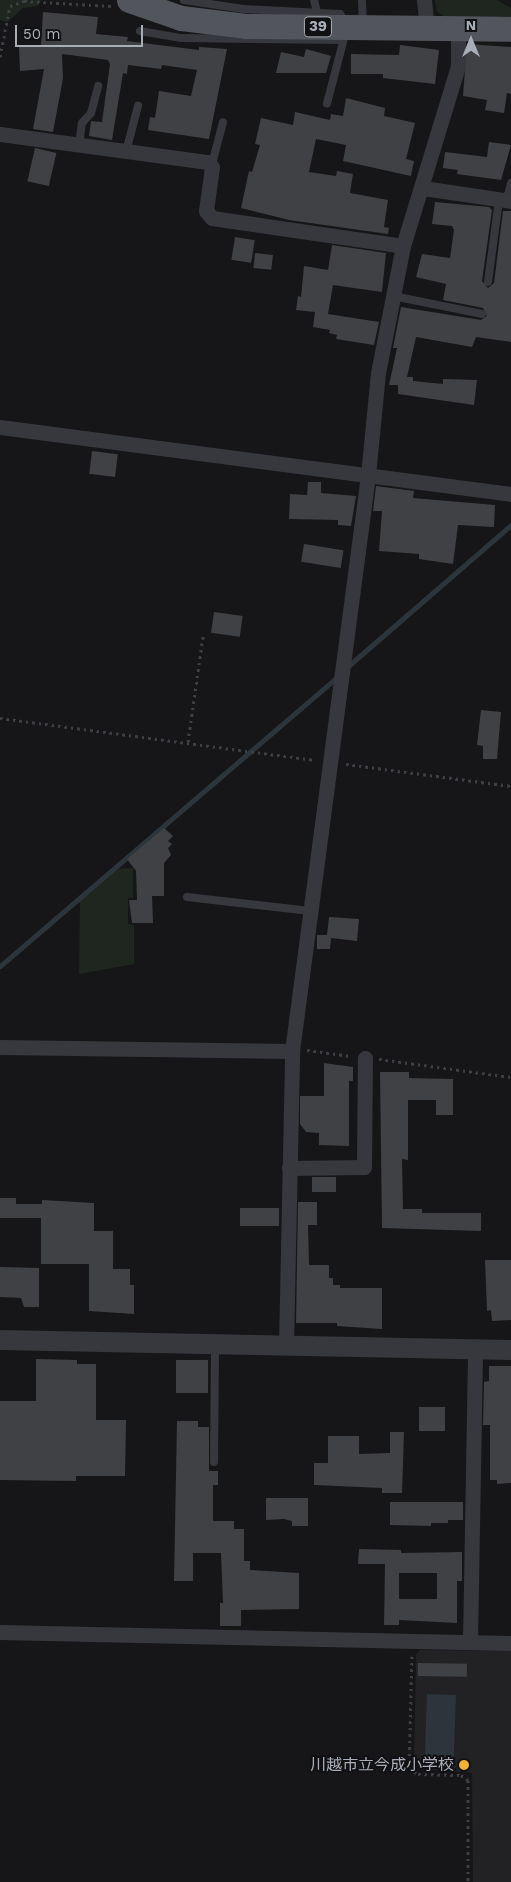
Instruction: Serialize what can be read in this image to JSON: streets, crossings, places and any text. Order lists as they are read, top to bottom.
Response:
{
  "streets": {
    "main road": ["39"]
  },
  "places": ["川越市立今成小学校"],
  "scale_bar": "50 m",
  "north": "top"
}
